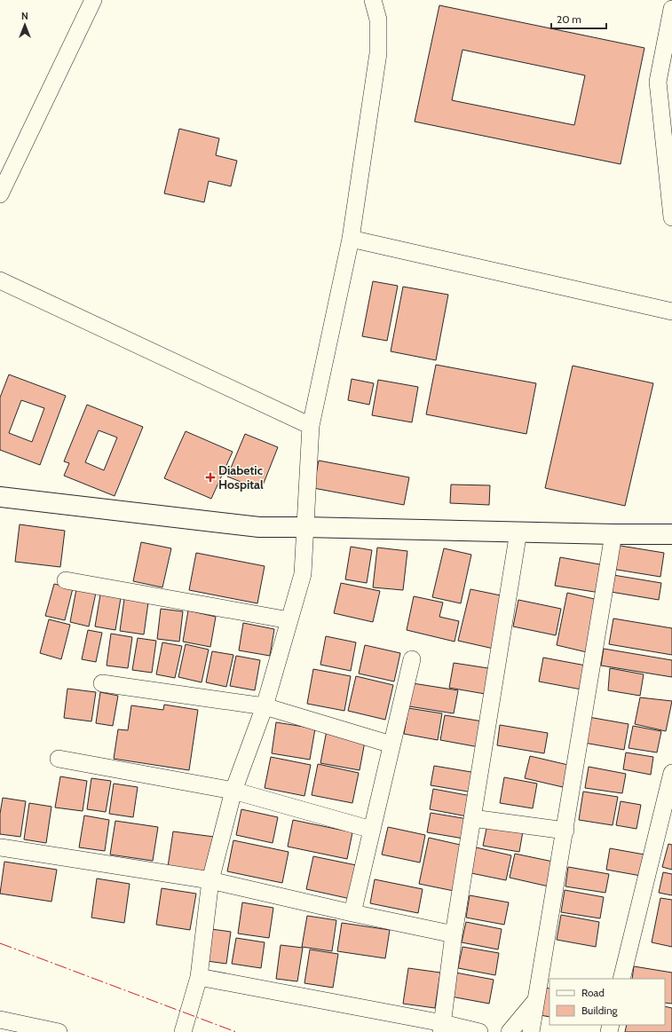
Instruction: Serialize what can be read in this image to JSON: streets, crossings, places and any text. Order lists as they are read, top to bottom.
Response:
{
  "places": {
    "health": ["Diabetic Hospital"]
  },
  "legend": ["Road", "Building"],
  "scale_bar": "20 m",
  "north": "top"
}
